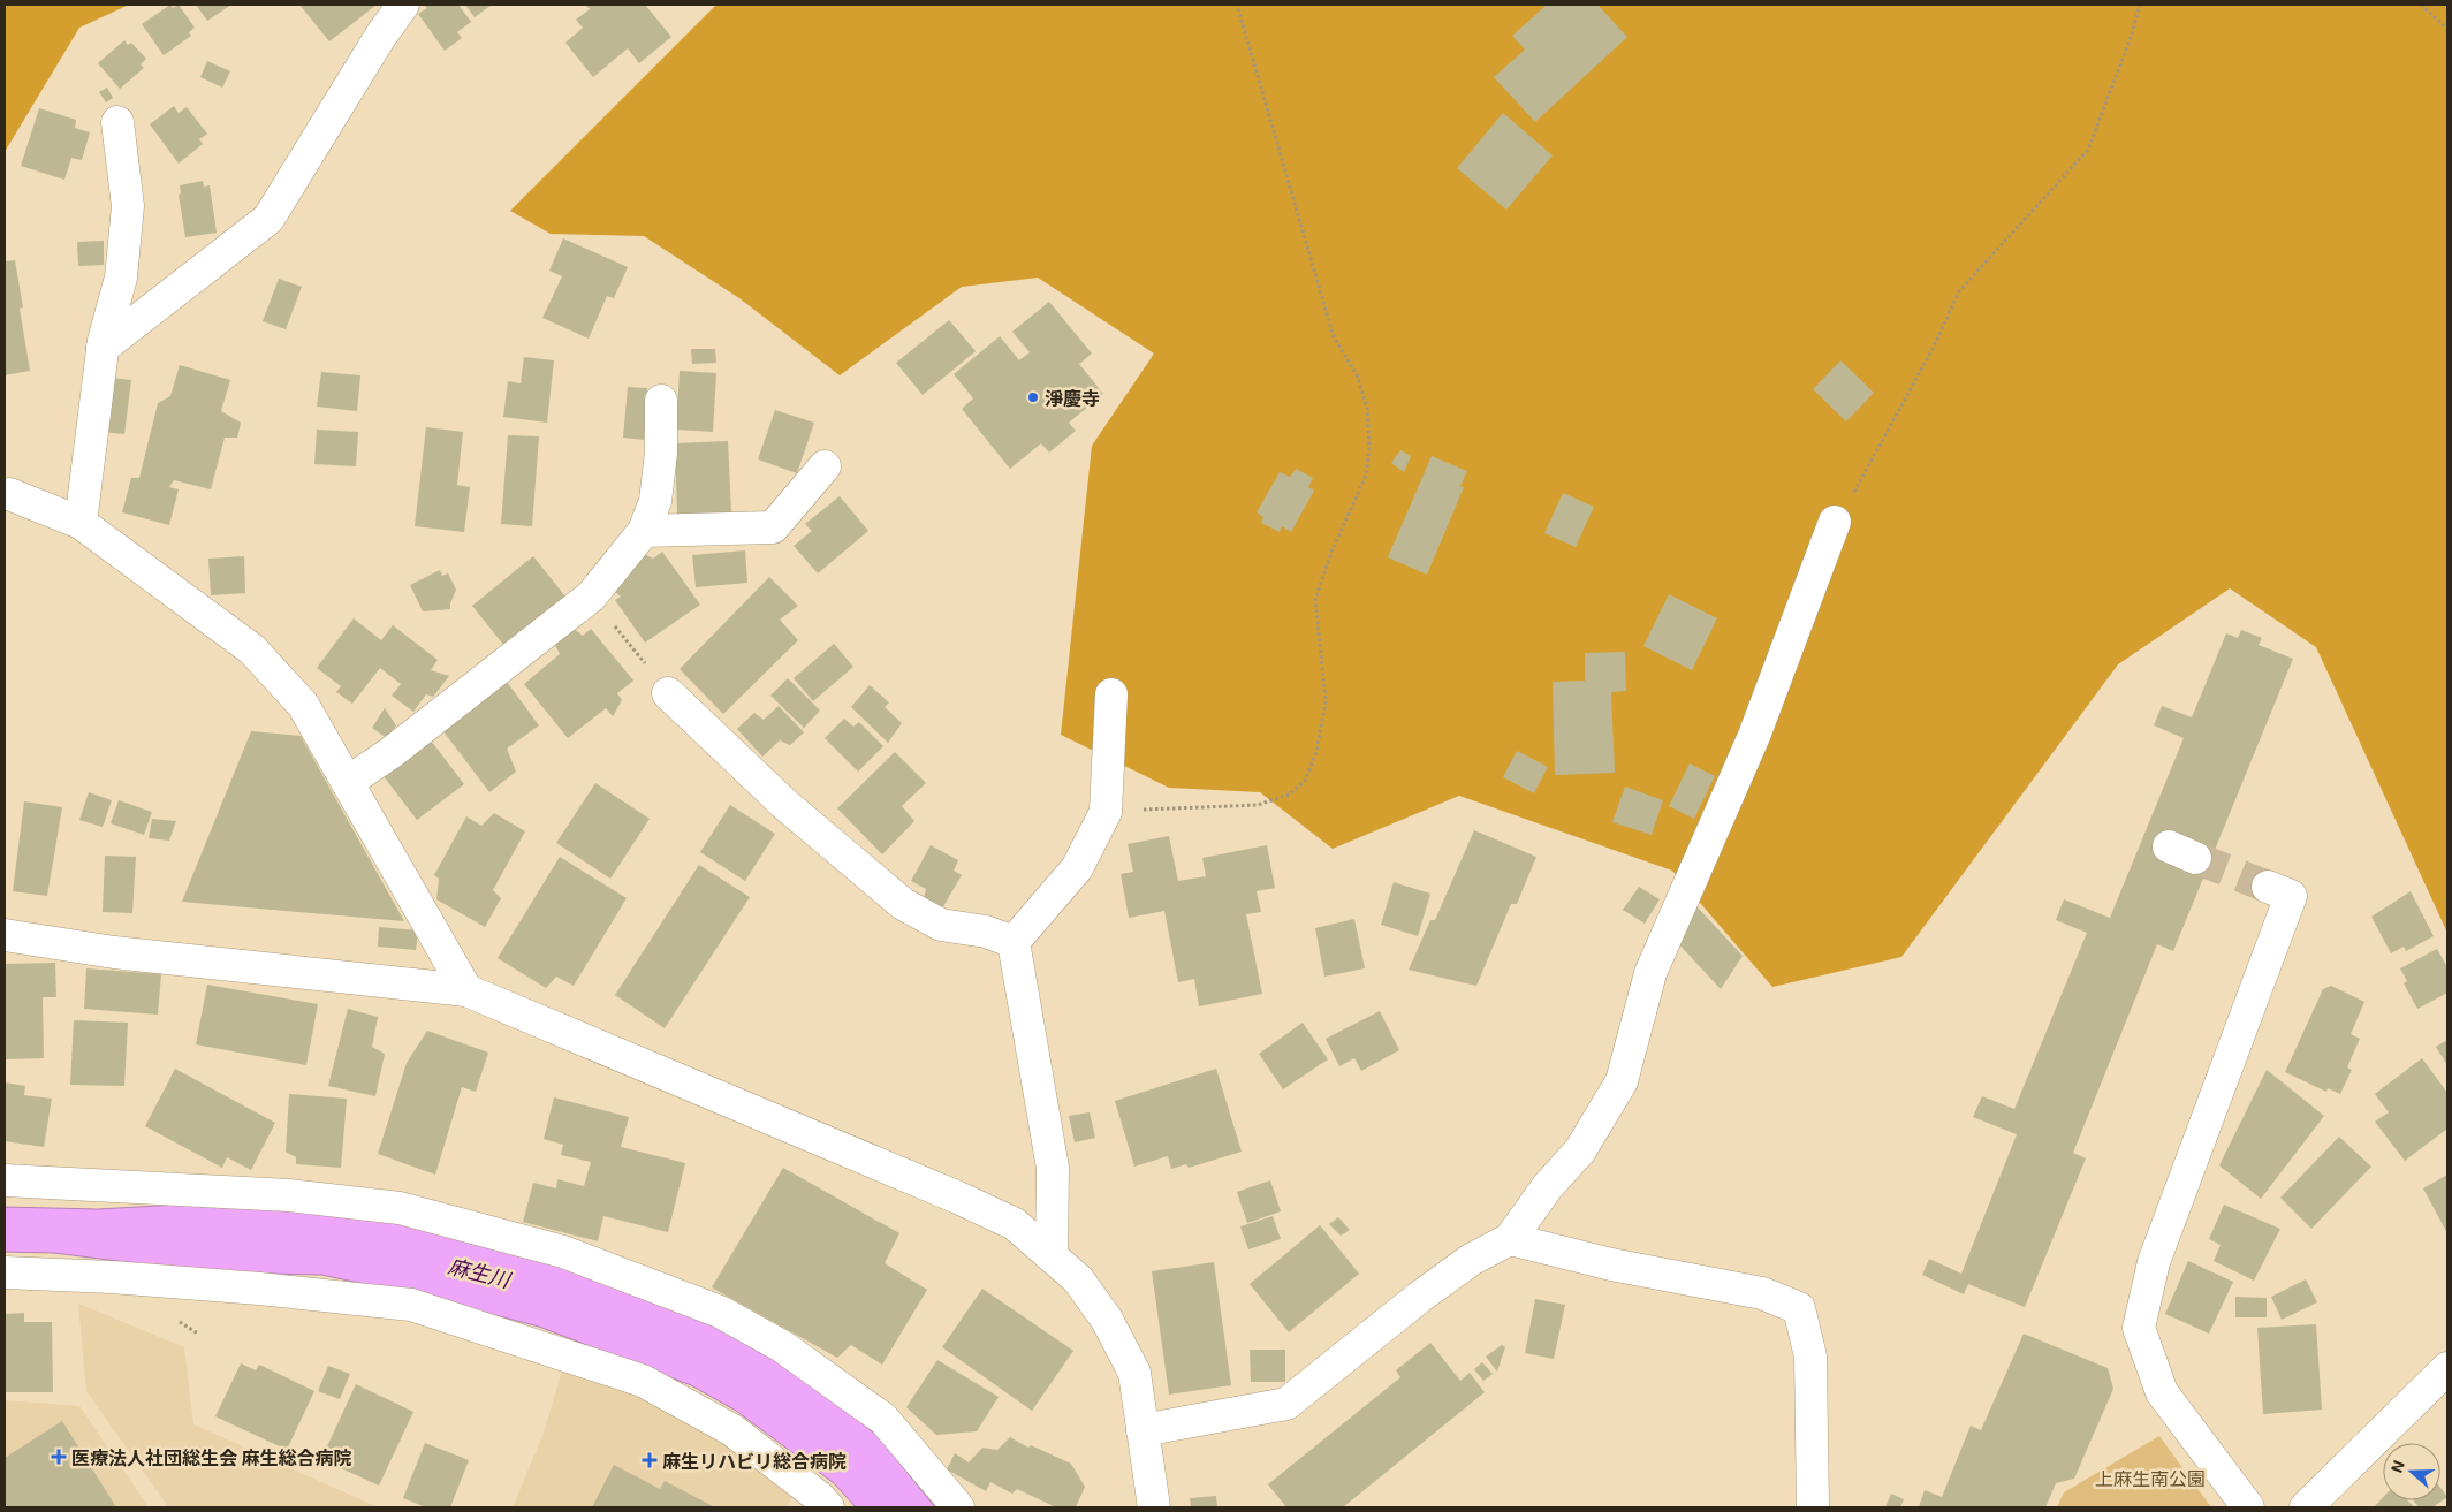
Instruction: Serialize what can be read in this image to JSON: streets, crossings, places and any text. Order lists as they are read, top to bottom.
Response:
{
  "water": ["麻生川"],
  "parks": ["上麻生南公園"],
  "places": {
    "other": ["淨慶寺"],
    "health": ["医療法人社団総生会 麻生総合病院", "麻生リハビリ総合病院"]
  },
  "north": "left"
}
